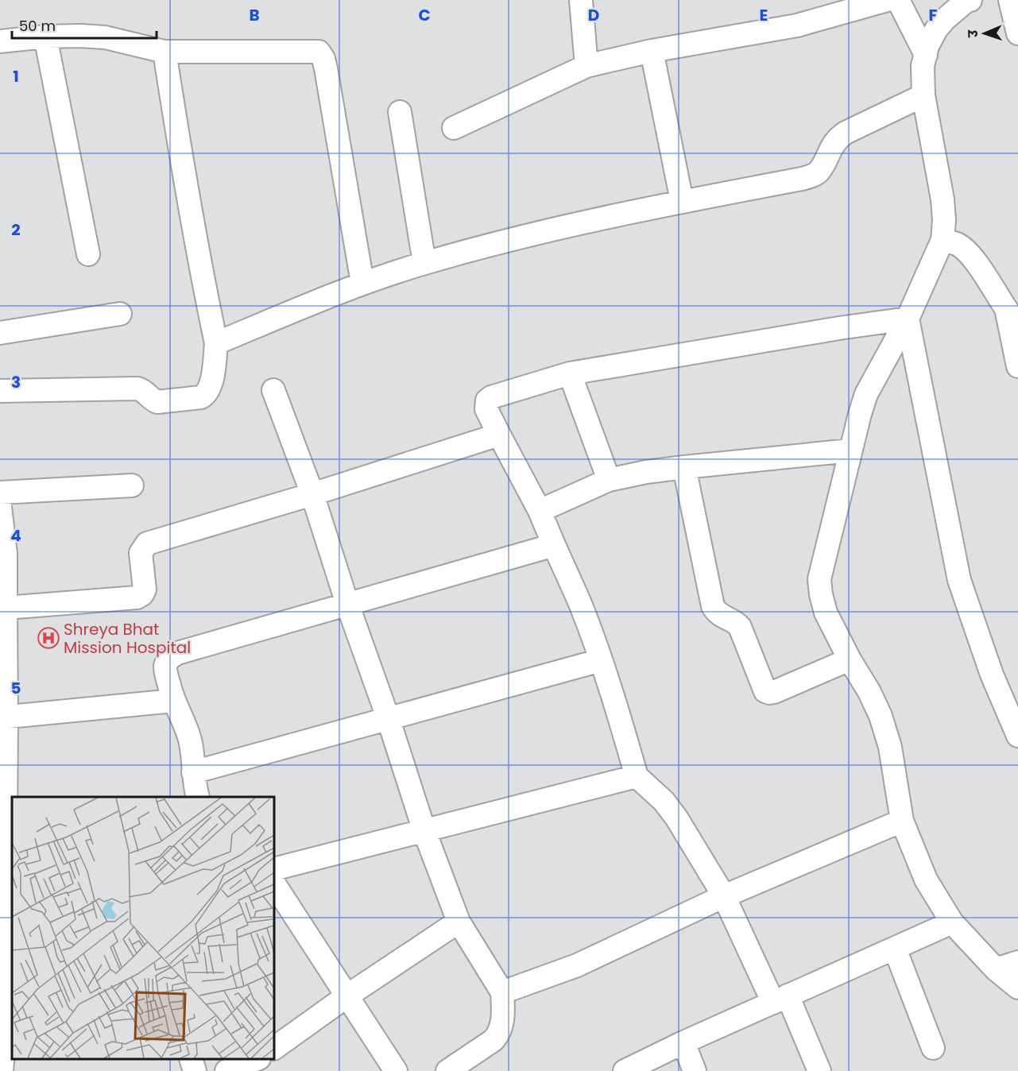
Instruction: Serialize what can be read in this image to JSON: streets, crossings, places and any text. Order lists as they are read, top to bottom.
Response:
{
  "places": {
    "hospital": ["Shreya Bhat Mission Hospital"]
  },
  "scale_bar": "50 m",
  "north": "left",
  "grid": {
    "columns": [
      "B",
      "C",
      "D",
      "E",
      "F"
    ],
    "rows": [
      "1",
      "2",
      "3",
      "4",
      "5"
    ]
  }
}
